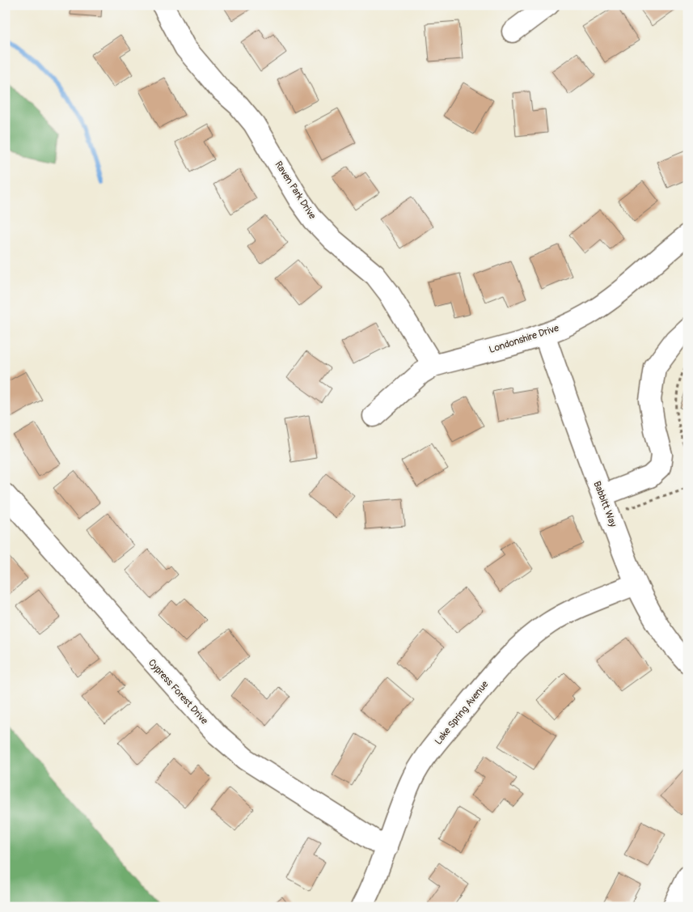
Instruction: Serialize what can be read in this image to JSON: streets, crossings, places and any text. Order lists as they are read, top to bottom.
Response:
{
  "streets": {
    "street": [
      "Raven Park Drive",
      "Londonshire Drive",
      "Babbitt Way",
      "Cypress Forest Drive",
      "Lake Spring Avenue"
    ]
  },
  "crossings": [
    ["Raven Park Drive", "Londonshire Drive"],
    ["Londonshire Drive", "Babbitt Way"],
    ["Babbitt Way", "Lake Spring Avenue"],
    ["Cypress Forest Drive", "Lake Spring Avenue"]
  ]
}
